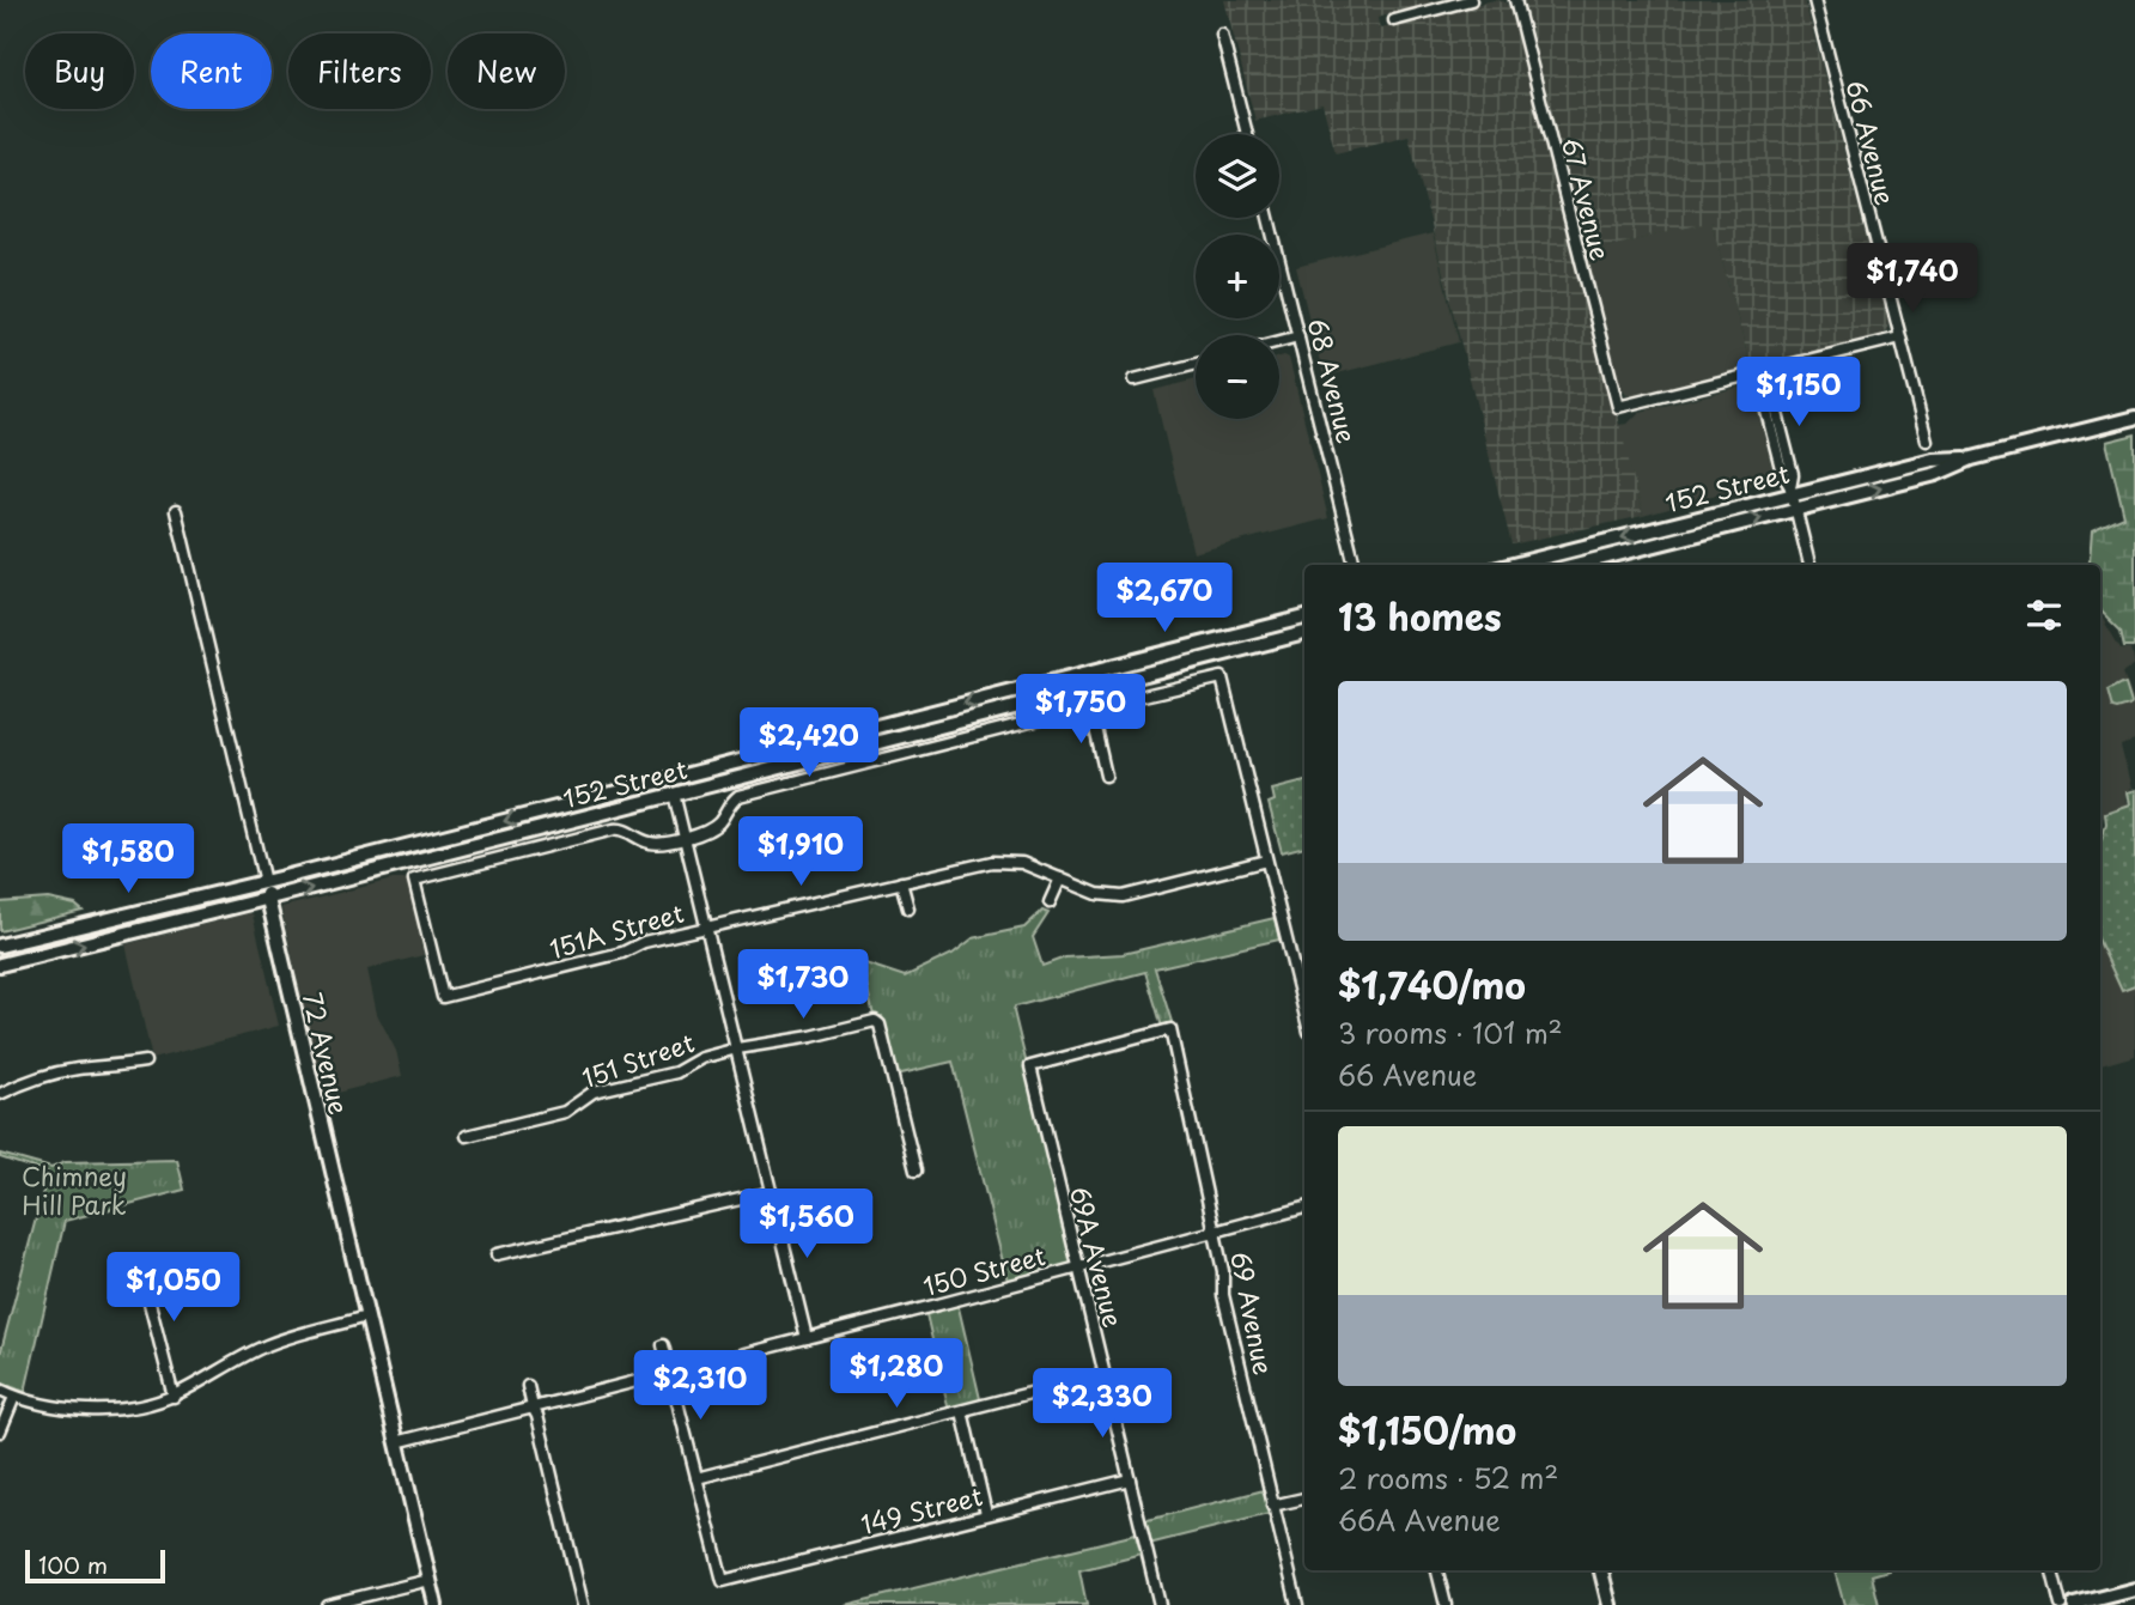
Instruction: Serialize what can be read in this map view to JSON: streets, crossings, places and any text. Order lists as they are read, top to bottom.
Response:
{
  "streets": {
    "main road": ["152 Street", "72 Avenue"],
    "street": [
      "66 Avenue",
      "67 Avenue",
      "68 Avenue",
      "151A Street",
      "151 Street",
      "69A Avenue",
      "150 Street",
      "69 Avenue",
      "149 Street"
    ]
  },
  "crossings": [
    ["152 Street", "72 Avenue"],
    ["72 Avenue", "150 Street"],
    ["69A Avenue", "150 Street"],
    ["69A Avenue", "69 Avenue"],
    ["69A Avenue", "149 Street"],
    ["150 Street", "69 Avenue"]
  ],
  "parks": ["Chimney Hill Park"],
  "scale_bar": "100 m",
  "page": {
    "chip": [
      "Buy",
      "Rent",
      "Filters",
      "New"
    ],
    "map_buttons": ["+", "−"],
    "price": [
      "$1,740",
      "$1,150",
      "$2,670",
      "$1,750",
      "$2,420",
      "$1,910",
      "$1,580",
      "$1,730",
      "$1,560",
      "$1,050",
      "$1,280",
      "$2,310",
      "$2,330"
    ],
    "heading": "13 homes",
    "list": [
      {
        "name": "$1,740/mo",
        "note": "3 rooms · 101 m² · 66 Avenue"
      },
      {
        "name": "$1,150/mo",
        "note": "2 rooms · 52 m² · 66A Avenue"
      }
    ],
    "scale": "100 m"
  }
}
